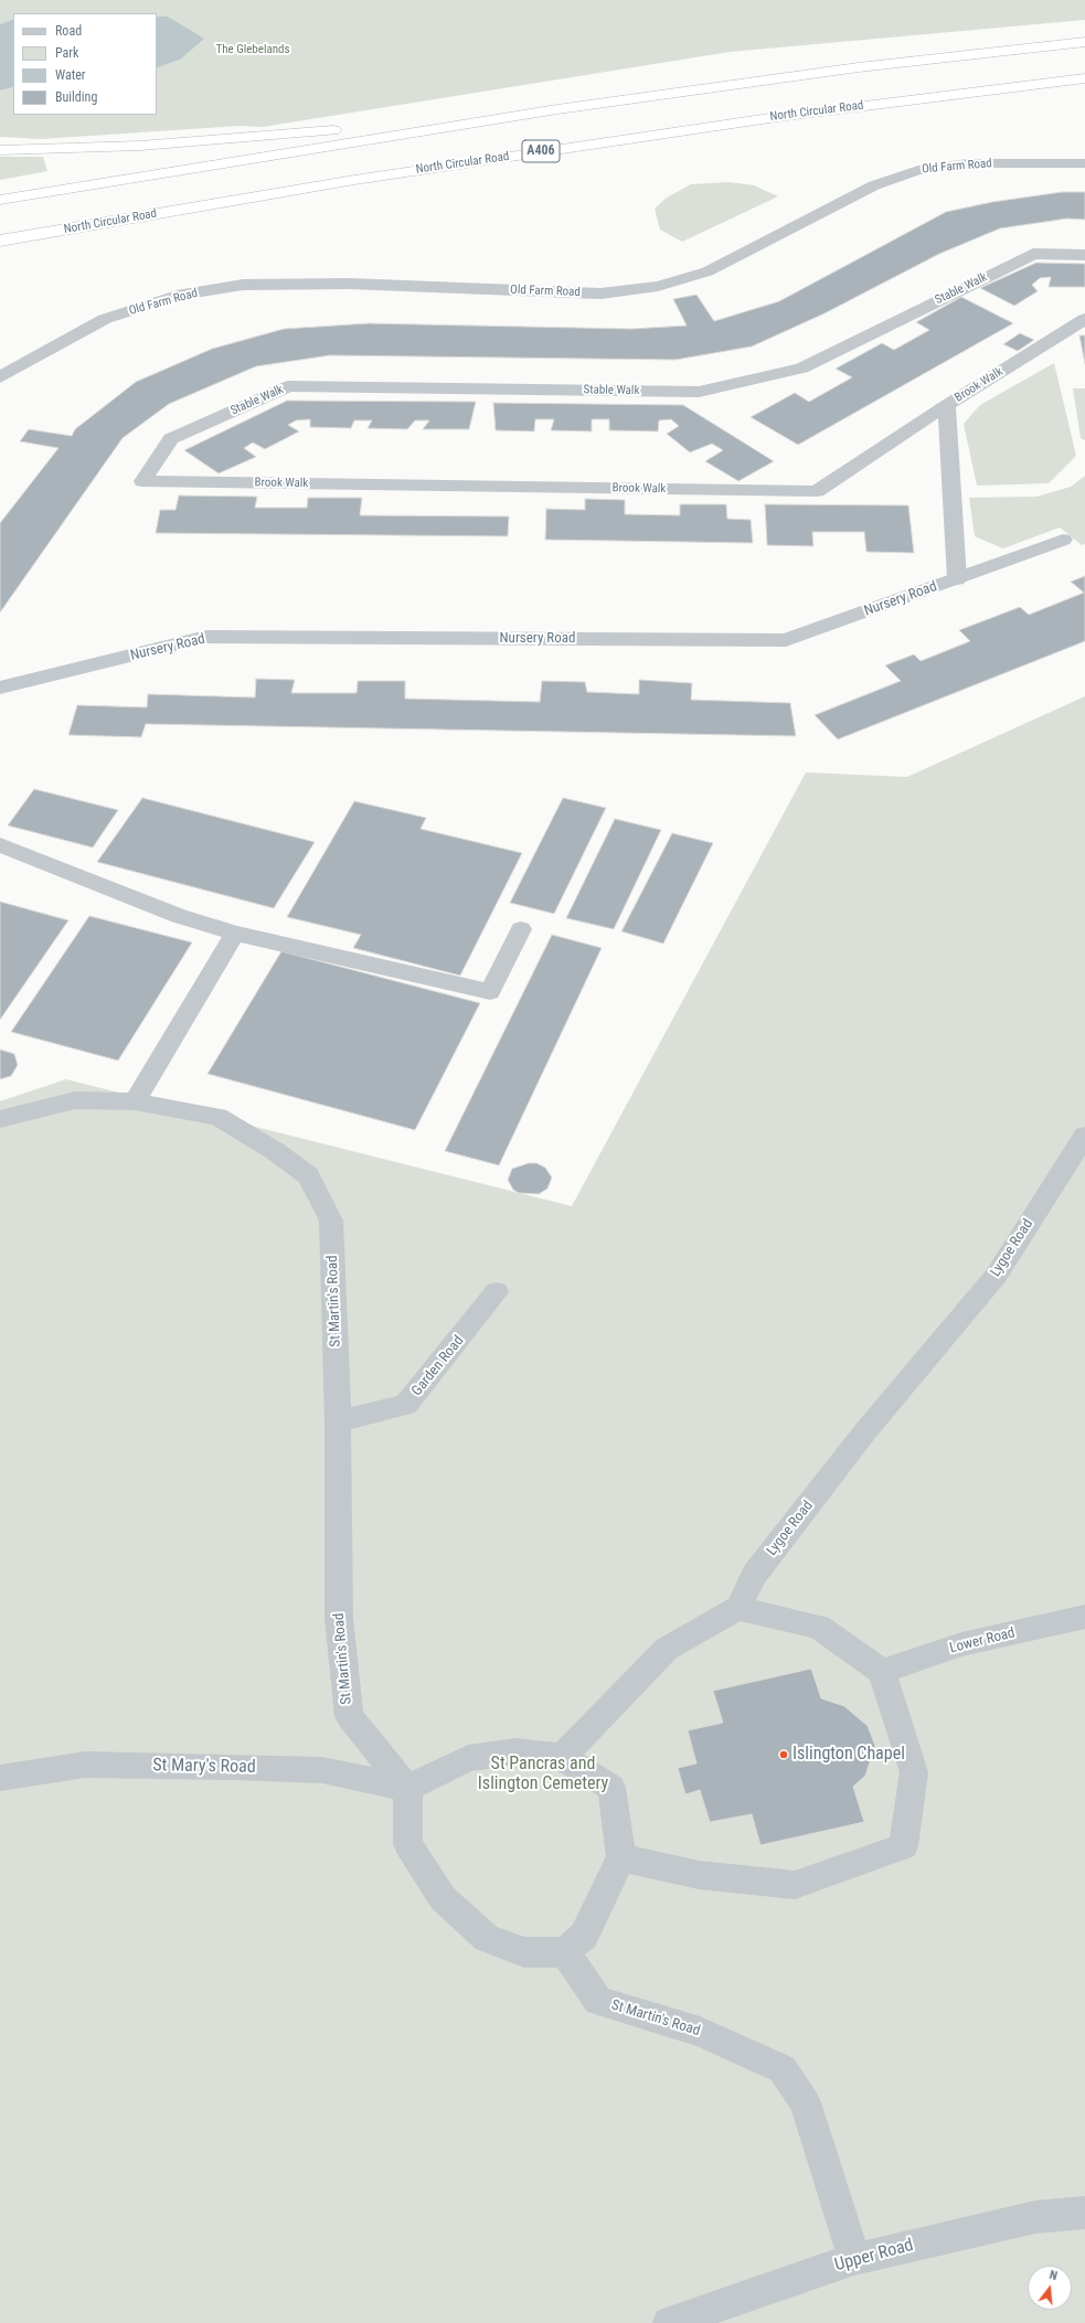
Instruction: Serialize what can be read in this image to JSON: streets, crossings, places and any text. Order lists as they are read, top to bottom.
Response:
{
  "streets": {
    "highway": ["North Circular Road", "A406"],
    "street": [
      "Old Farm Road",
      "Stable Walk",
      "Brook Walk",
      "Nursery Road",
      "Lygoe Road",
      "St Martin's Road",
      "Garden Road",
      "Lower Road",
      "St Mary's Road",
      "Upper Road"
    ]
  },
  "crossings": [
    ["Stable Walk", "Brook Walk"],
    ["St Martin's Road", "Garden Road"],
    ["St Martin's Road", "St Mary's Road"],
    ["St Martin's Road", "Upper Road"]
  ],
  "parks": ["The Glebelands", "St Pancras and Islington Cemetery"],
  "places": ["Islington Chapel"],
  "legend": [
    "Road",
    "Park",
    "Water",
    "Building"
  ],
  "north": "top"
}
